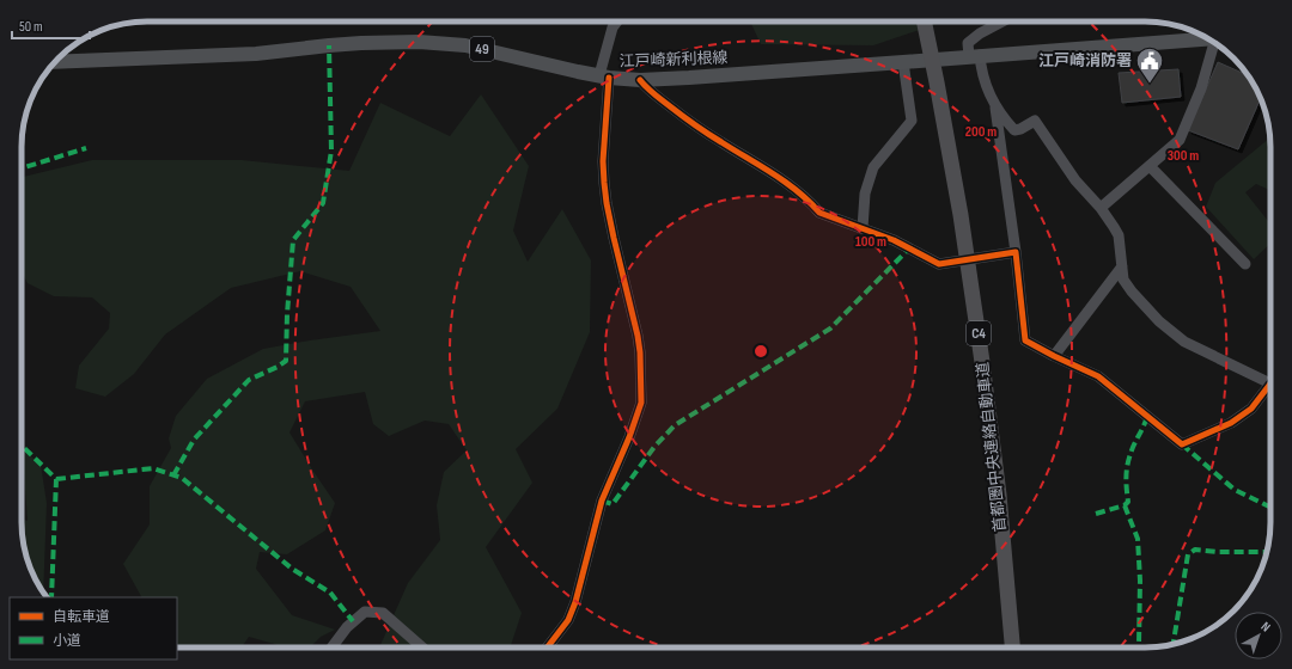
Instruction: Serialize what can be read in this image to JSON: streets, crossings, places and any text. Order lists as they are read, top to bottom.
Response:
{
  "streets": {
    "highway": ["C4", "首都圏中央連絡自動車道"],
    "main road": ["49", "江戸崎新利根線"]
  },
  "places": {
    "public building": ["江戸崎消防署"]
  },
  "legend": ["自転車道", "小道"],
  "scale_bar": "50 m",
  "north": "top right",
  "rings": ["200 m", "300 m", "100 m"]
}
